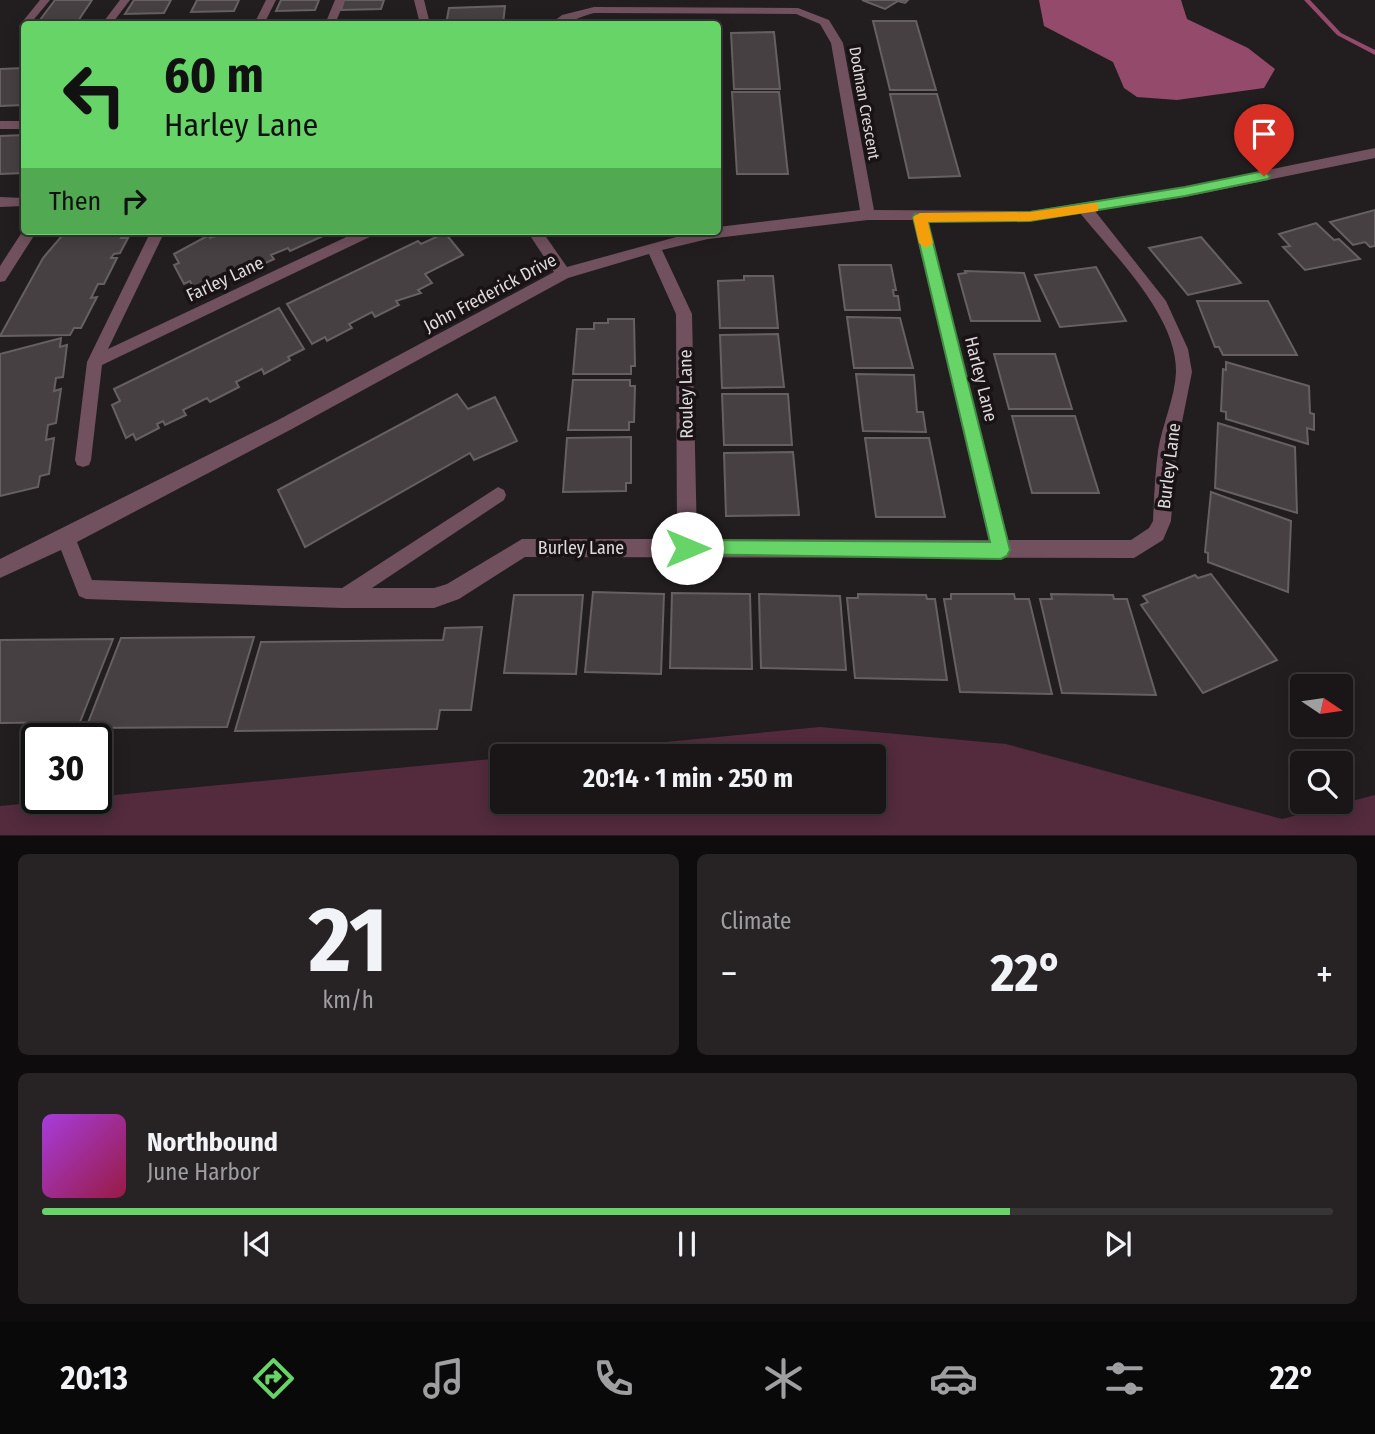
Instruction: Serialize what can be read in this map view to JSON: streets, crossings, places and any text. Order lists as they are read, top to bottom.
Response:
{
  "streets": {
    "street": [
      "Dodman Crescent",
      "John Frederick Drive",
      "Harley Lane",
      "Rouley Lane",
      "Burley Lane"
    ],
    "lane": ["Farley Lane"]
  },
  "crossings": [
    ["Dodman Crescent", "John Frederick Drive"],
    ["John Frederick Drive", "Harley Lane"],
    ["John Frederick Drive", "Rouley Lane"],
    ["John Frederick Drive", "Burley Lane"],
    ["Harley Lane", "Burley Lane"],
    ["Rouley Lane", "Burley Lane"]
  ],
  "north": "right",
  "page": {
    "turn": ["60 m", "Harley Lane"],
    "then": "Then",
    "limit": "30",
    "trip": "20:14 · 1 min · 250 m",
    "tile": [
      ["21", "km/h"],
      "Climate"
    ],
    "heat": ["−", "22°", "+"],
    "song": ["Northbound", "June Harbor"],
    "tabs": ["20:13", "22°"]
  }
}
